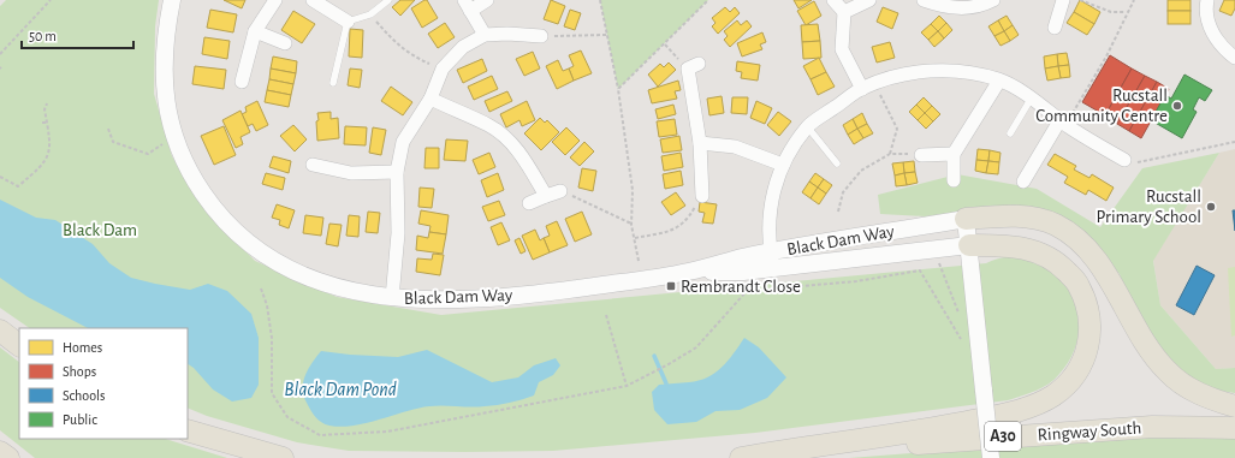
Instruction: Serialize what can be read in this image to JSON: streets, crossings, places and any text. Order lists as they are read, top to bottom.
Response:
{
  "streets": {
    "main road": ["Ringway South", "A30"],
    "street": ["Black Dam Way"]
  },
  "water": ["Black Dam Pond"],
  "parks": ["Black Dam"],
  "places": {
    "other": ["Rucstall Community Centre", "Rucstall Primary School"],
    "transit": ["Rembrandt Close"]
  },
  "legend": [
    "Homes",
    "Shops",
    "Schools",
    "Public"
  ],
  "scale_bar": "50 m"
}
